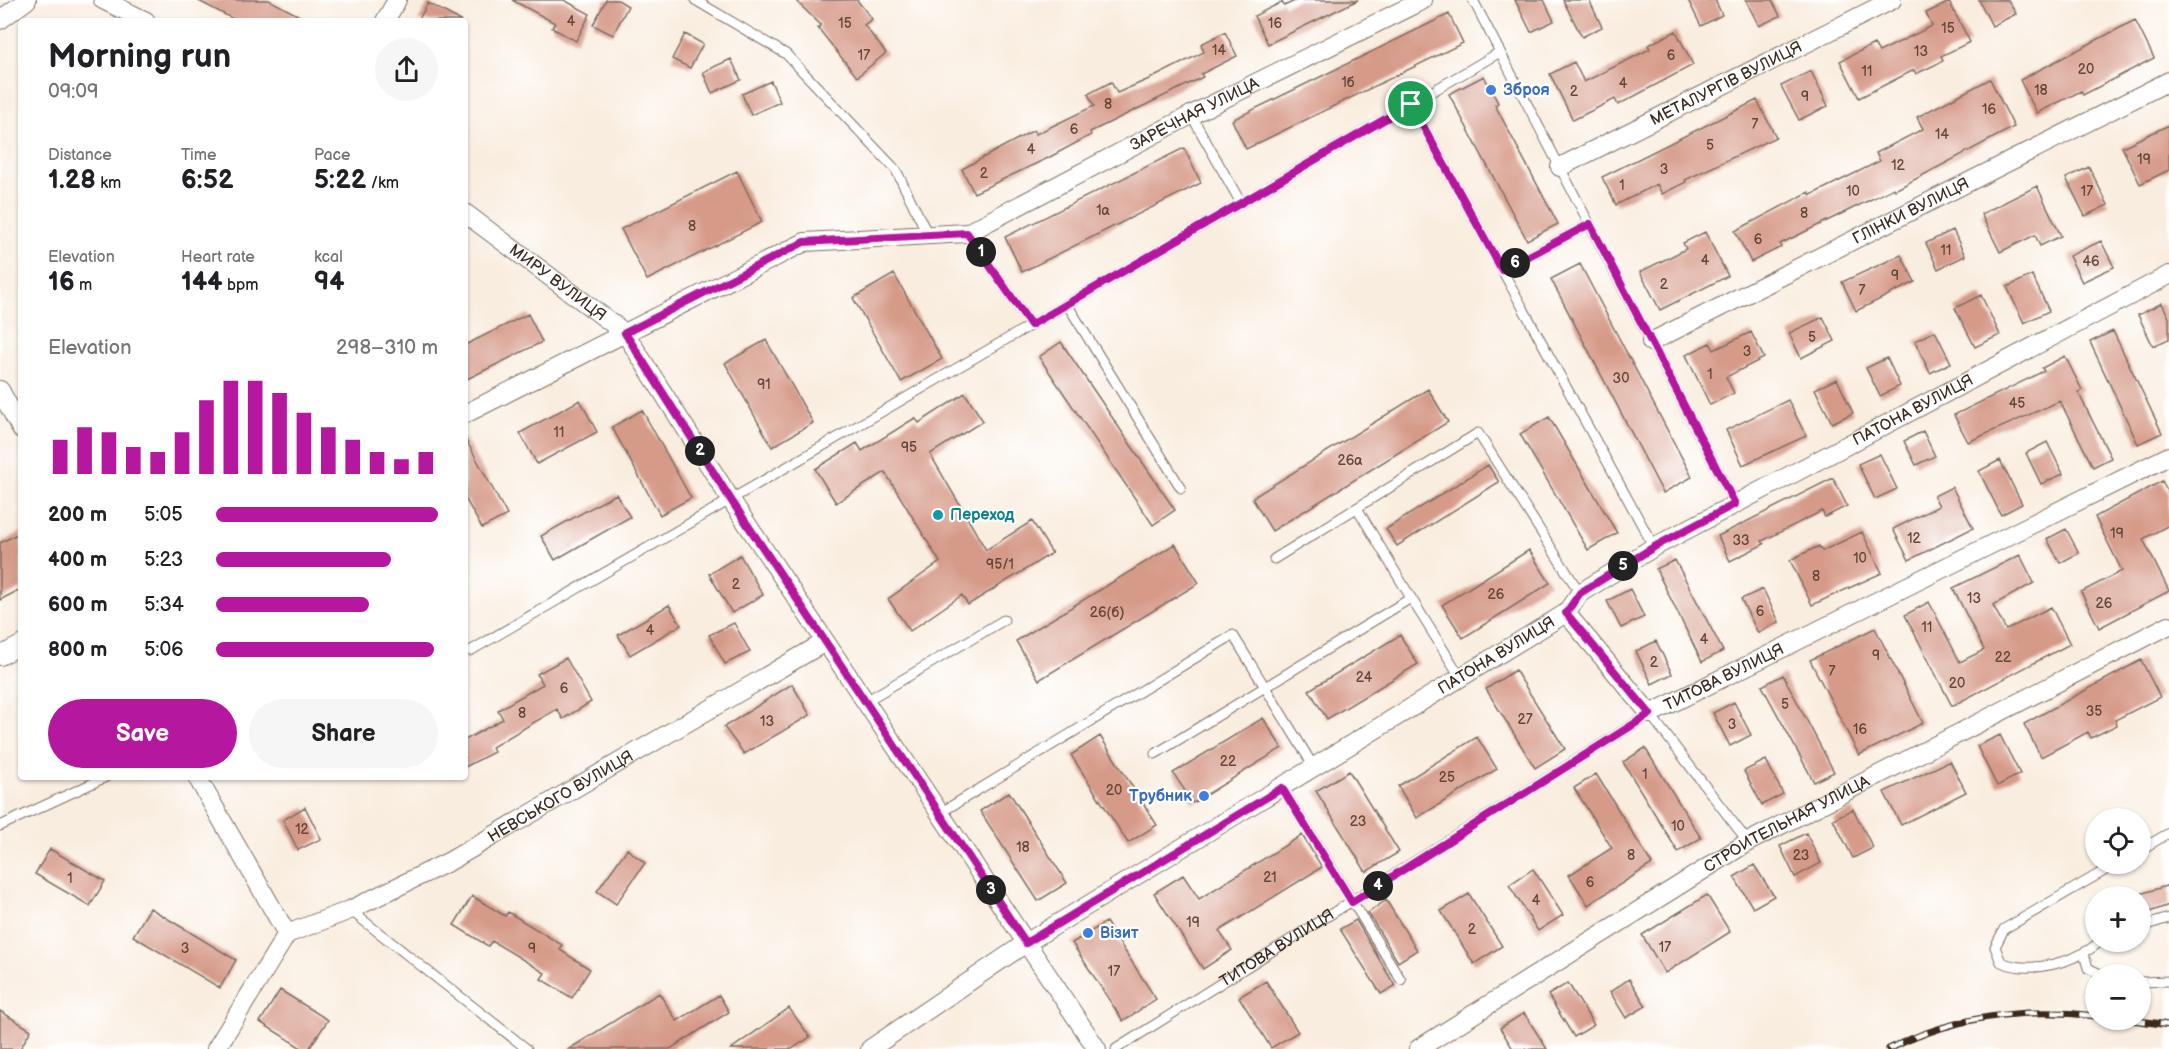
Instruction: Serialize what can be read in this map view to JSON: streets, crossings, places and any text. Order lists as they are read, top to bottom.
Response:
{
  "streets": {
    "street": [
      "МЕТАЛУРГІВ ВУЛИЦЯ",
      "ЗАРЕЧНАЯ УЛИЦА",
      "ГЛІНКИ ВУЛИЦЯ",
      "МИРУ ВУЛИЦЯ",
      "ПАТОНА ВУЛИЦЯ",
      "ТИТОВА ВУЛИЦЯ",
      "НЕВСЬКОГО ВУЛИЦЯ",
      "СТРОИТЕЛЬНАЯ УЛИЦА"
    ]
  },
  "crossings": [
    ["МИРУ ВУЛИЦЯ", "ПАТОНА ВУЛИЦЯ"],
    ["МИРУ ВУЛИЦЯ", "НЕВСЬКОГО ВУЛИЦЯ"]
  ],
  "places": [
    "Зброя",
    "Переход",
    "Трубник",
    "Візит"
  ],
  "house_numbers": [
    "4",
    "15",
    "16",
    "15",
    "14",
    "13",
    "17",
    "6",
    "20",
    "11",
    "1б",
    "4",
    "18",
    "2",
    "9",
    "8",
    "16",
    "7",
    "6",
    "14",
    "5",
    "4",
    "19",
    "12",
    "3",
    "2",
    "1",
    "10",
    "17",
    "1а",
    "8",
    "8",
    "6",
    "11",
    "4",
    "46",
    "9",
    "2",
    "7",
    "5",
    "3",
    "1",
    "30",
    "91",
    "45",
    "11",
    "95",
    "26а",
    "19",
    "12",
    "33",
    "10",
    "95/1",
    "8",
    "2",
    "26",
    "13",
    "26",
    "6",
    "26(б)",
    "11",
    "4",
    "4",
    "9",
    "22",
    "2",
    "7",
    "24",
    "20",
    "6",
    "5",
    "35",
    "8",
    "27",
    "13",
    "3",
    "16",
    "22",
    "1",
    "25",
    "20",
    "23",
    "10",
    "12",
    "18",
    "8",
    "23",
    "21",
    "1",
    "6",
    "4",
    "19",
    "2",
    "17",
    "3",
    "9",
    "17"
  ],
  "page": {
    "heading": ["Morning run", "09:09"],
    "stats": [
      ["Distance", "1.28 km"],
      ["Time", "6:52"],
      ["Pace", "5:22 /km"],
      ["Elevation", "16 m"],
      ["Heart rate", "144 bpm"],
      ["kcal", "94"]
    ],
    "pins": [
      "1",
      "6",
      "2",
      "5",
      "4",
      "3"
    ],
    "chart": ["Elevation", "298–310 m"],
    "list": [
      {
        "name": "200 m",
        "note": "5:05"
      },
      {
        "name": "400 m",
        "note": "5:23"
      },
      {
        "name": "600 m",
        "note": "5:34"
      },
      {
        "name": "800 m",
        "note": "5:06"
      }
    ],
    "buttons": ["Save", "Share"],
    "map_buttons": ["+", "−"]
  }
}
